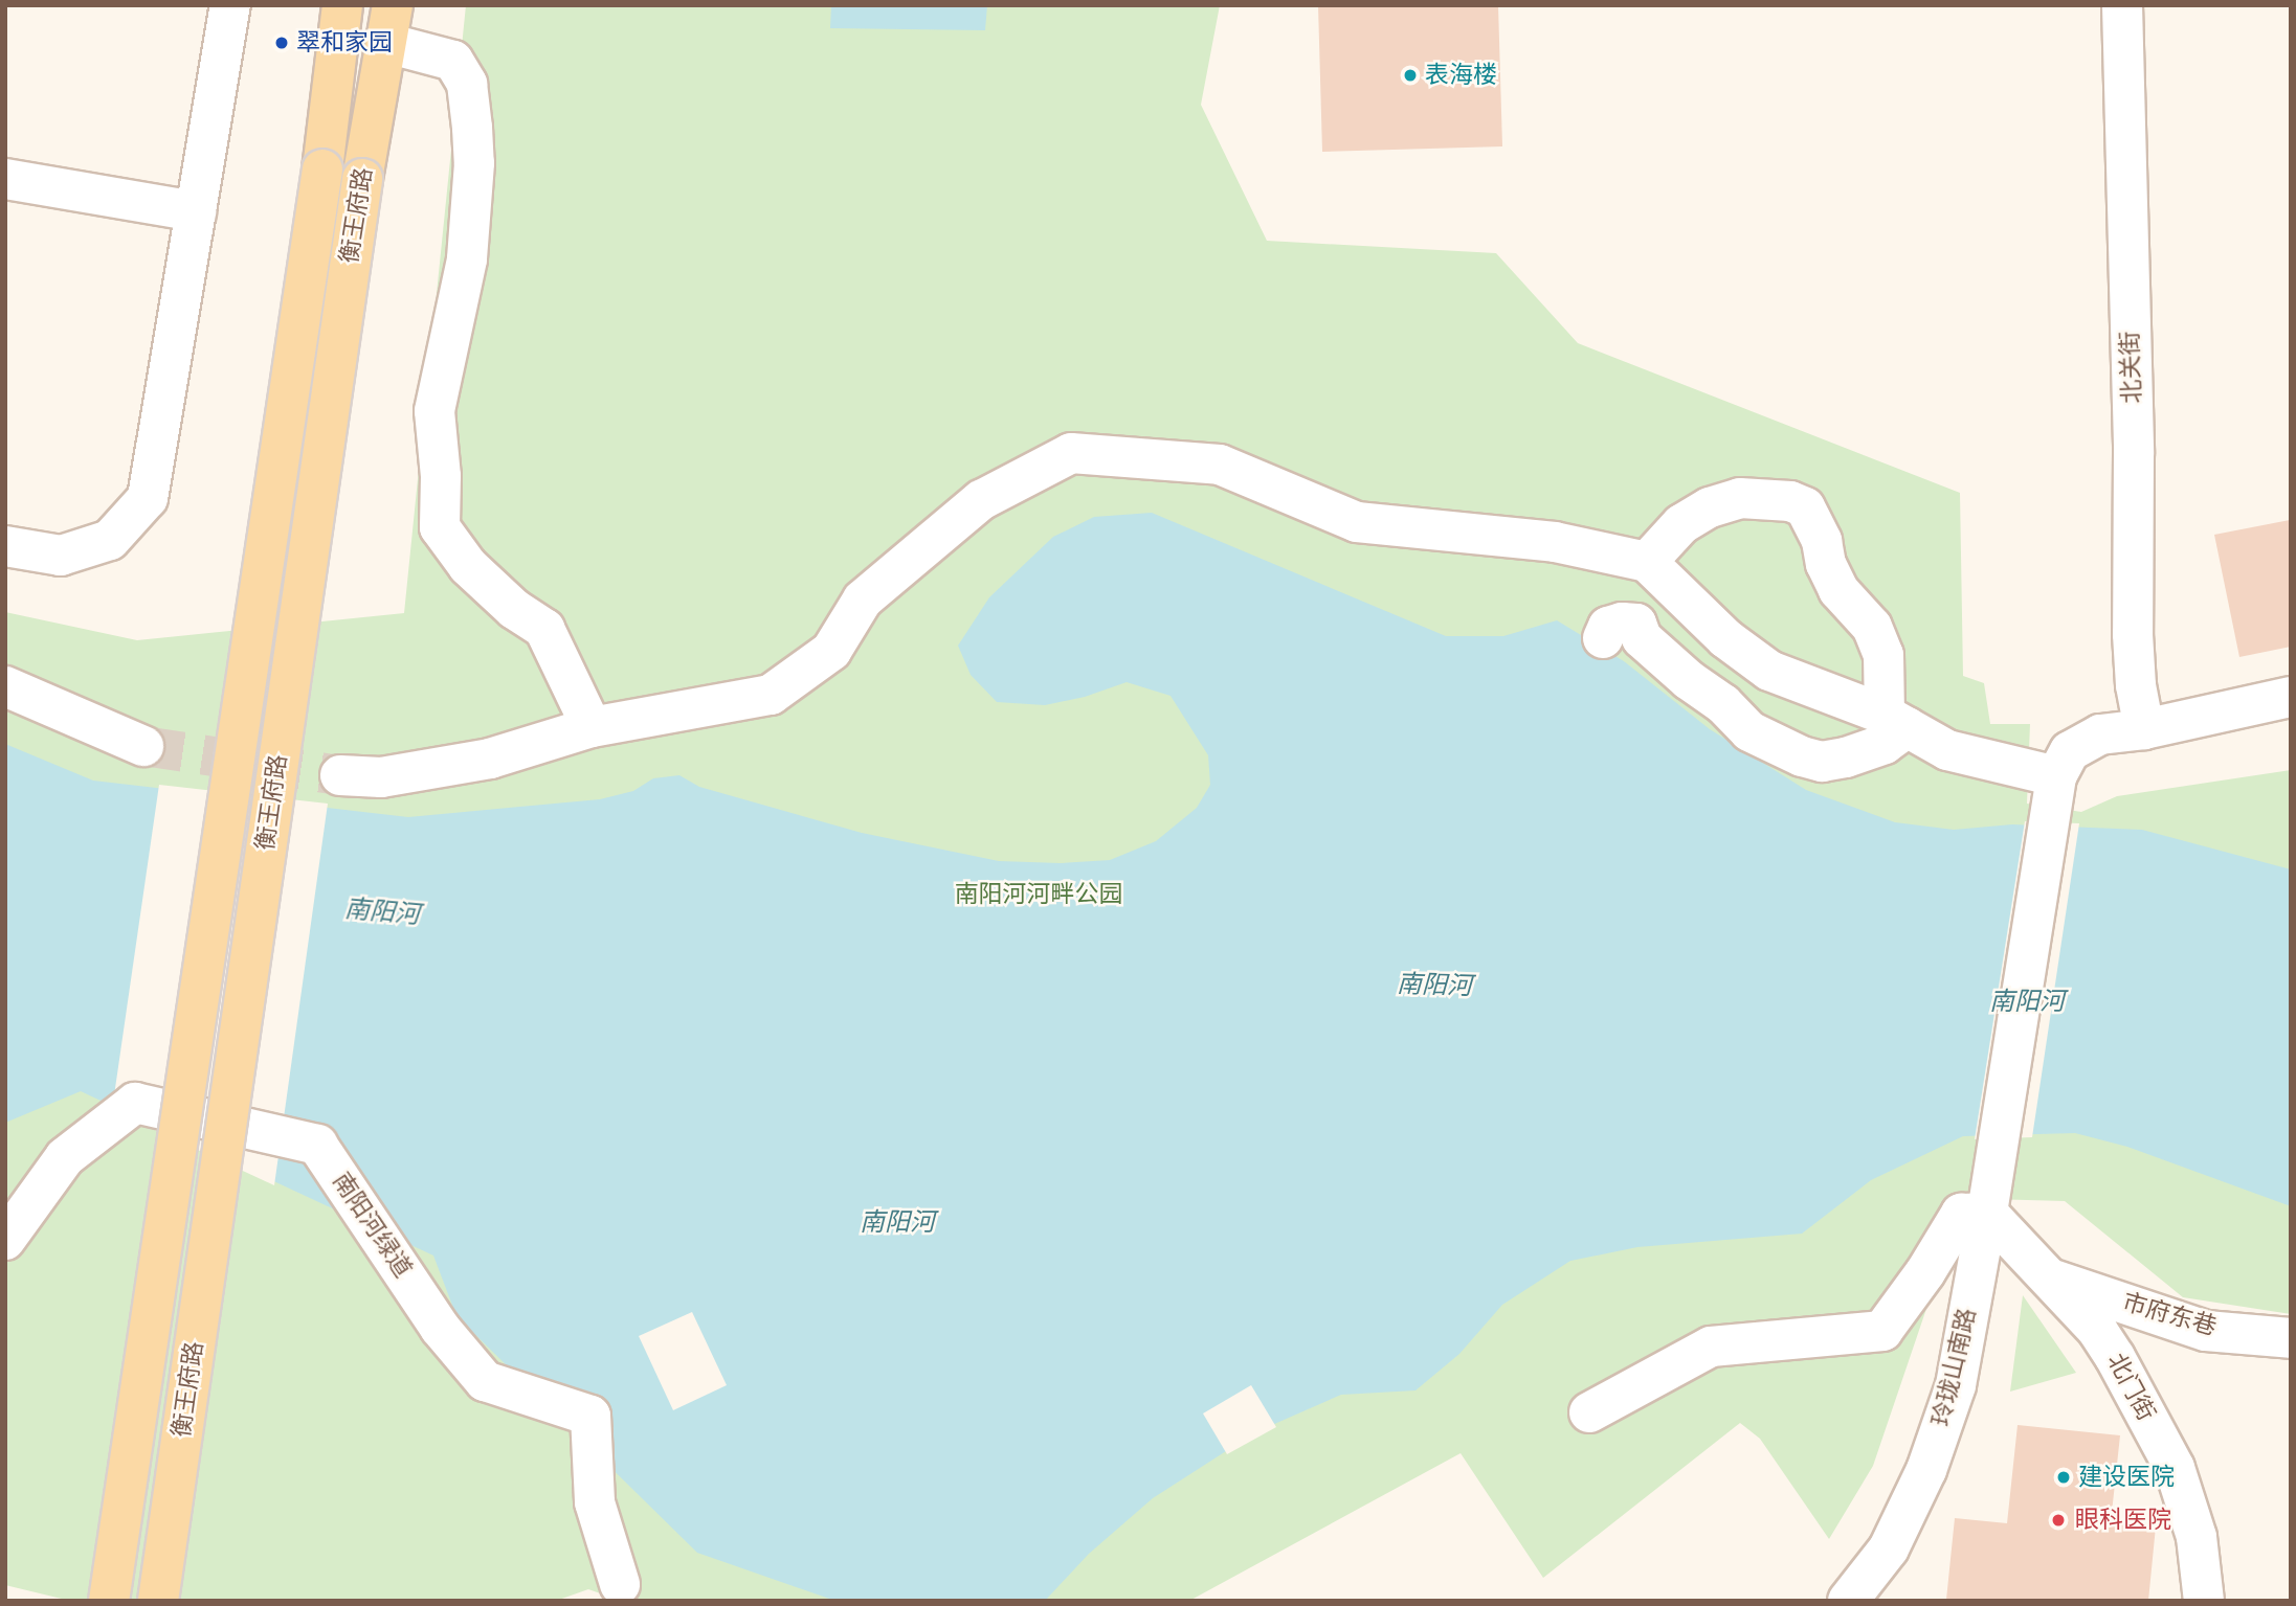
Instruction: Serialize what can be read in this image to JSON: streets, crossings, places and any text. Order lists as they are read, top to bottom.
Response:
{
  "streets": {
    "main road": ["衡王府路"],
    "street": [
      "北关街",
      "南阳河绿道",
      "市府东巷",
      "玲珑山南路",
      "北门街"
    ]
  },
  "crossings": [
    ["市府东巷", "北门街"],
    ["玲珑山南路", "北门街"]
  ],
  "water": ["南阳河"],
  "parks": ["南阳河河畔公园"],
  "places": [
    "翠和家园",
    "表海楼",
    "建设医院",
    "眼科医院"
  ]
}
